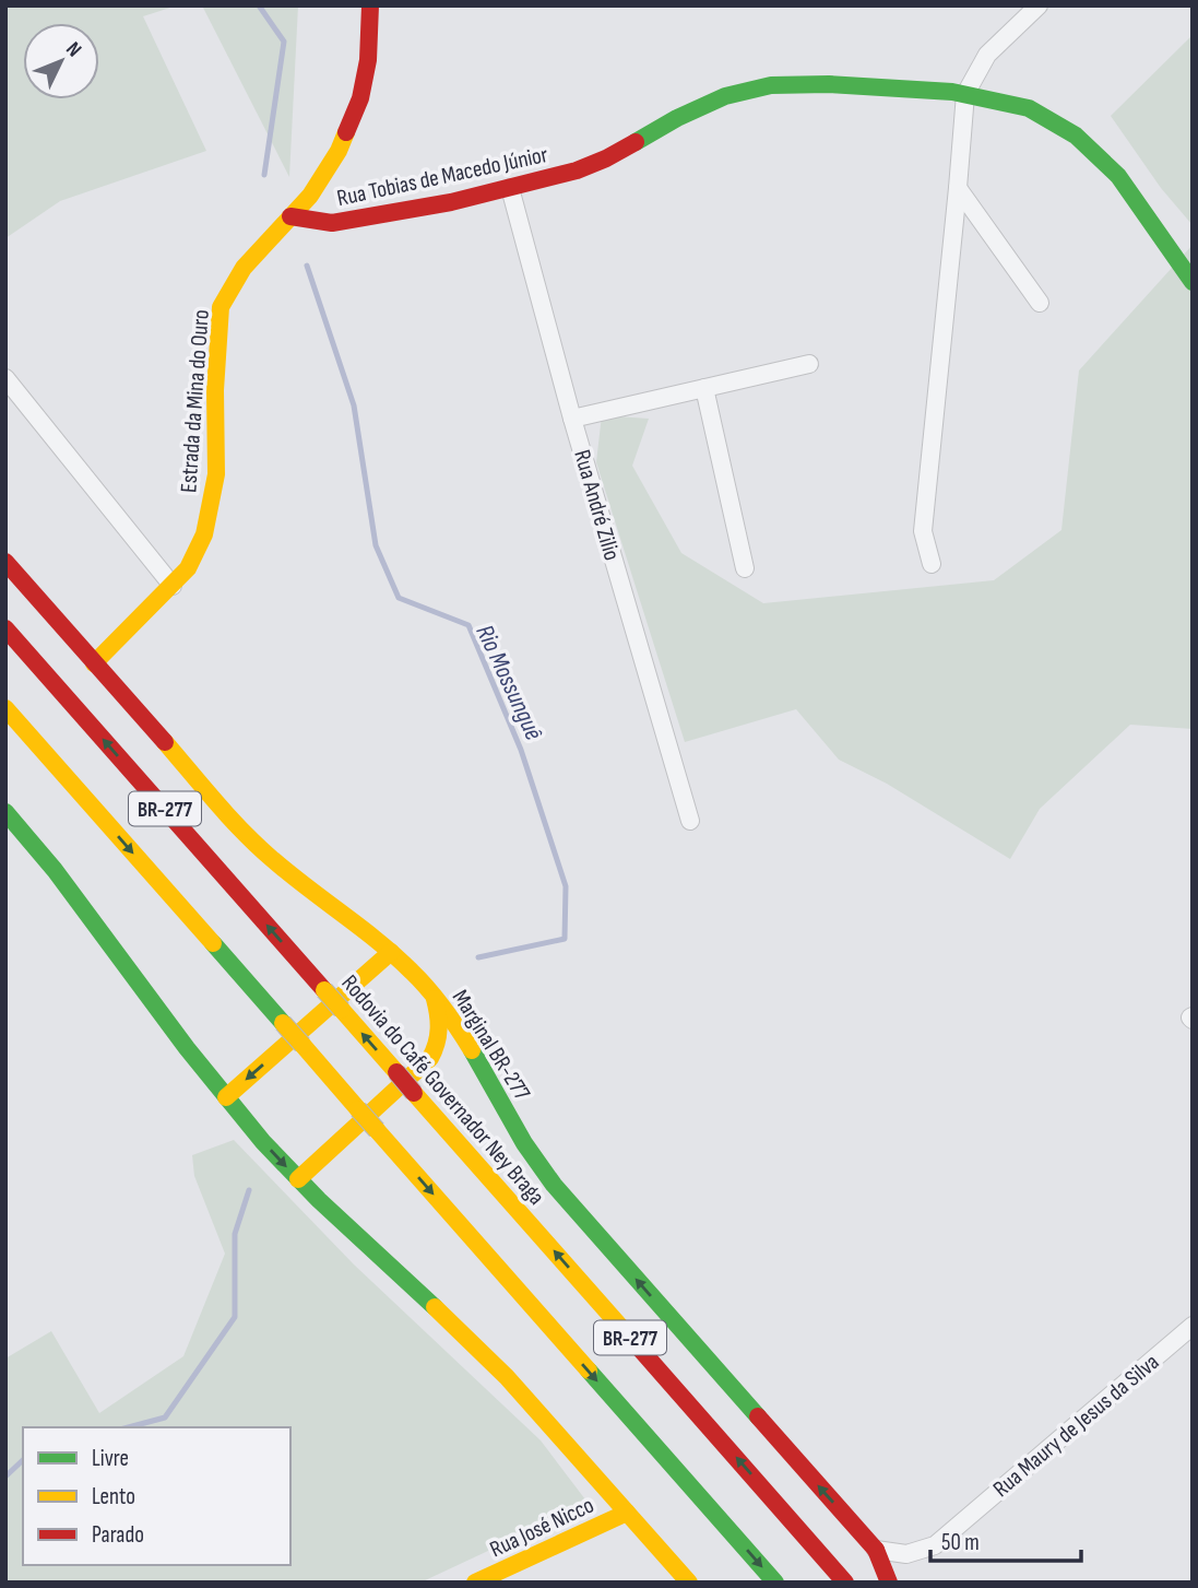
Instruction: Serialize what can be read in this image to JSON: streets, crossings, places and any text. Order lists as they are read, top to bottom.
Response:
{
  "streets": {
    "main road": [
      "Rua Tobias de Macedo Júnior",
      "Estrada da Mina do Ouro",
      "BR-277",
      "Marginal BR-277",
      "Rodovia do Café Governador Ney Braga",
      "Rua José Nicco"
    ],
    "street": ["Rua André Zilio", "Rua Maury de Jesus da Silva"]
  },
  "crossings": [
    ["Rua Tobias de Macedo Júnior", "Estrada da Mina do Ouro"],
    ["Rua Tobias de Macedo Júnior", "Rua André Zilio"],
    ["Estrada da Mina do Ouro", "Marginal BR-277"],
    ["Marginal BR-277", "Rua Maury de Jesus da Silva"]
  ],
  "water": ["Rio Mossunguê"],
  "legend": ["Livre", "Lento", "Parado"],
  "scale_bar": "50 m",
  "north": "top right"
}
